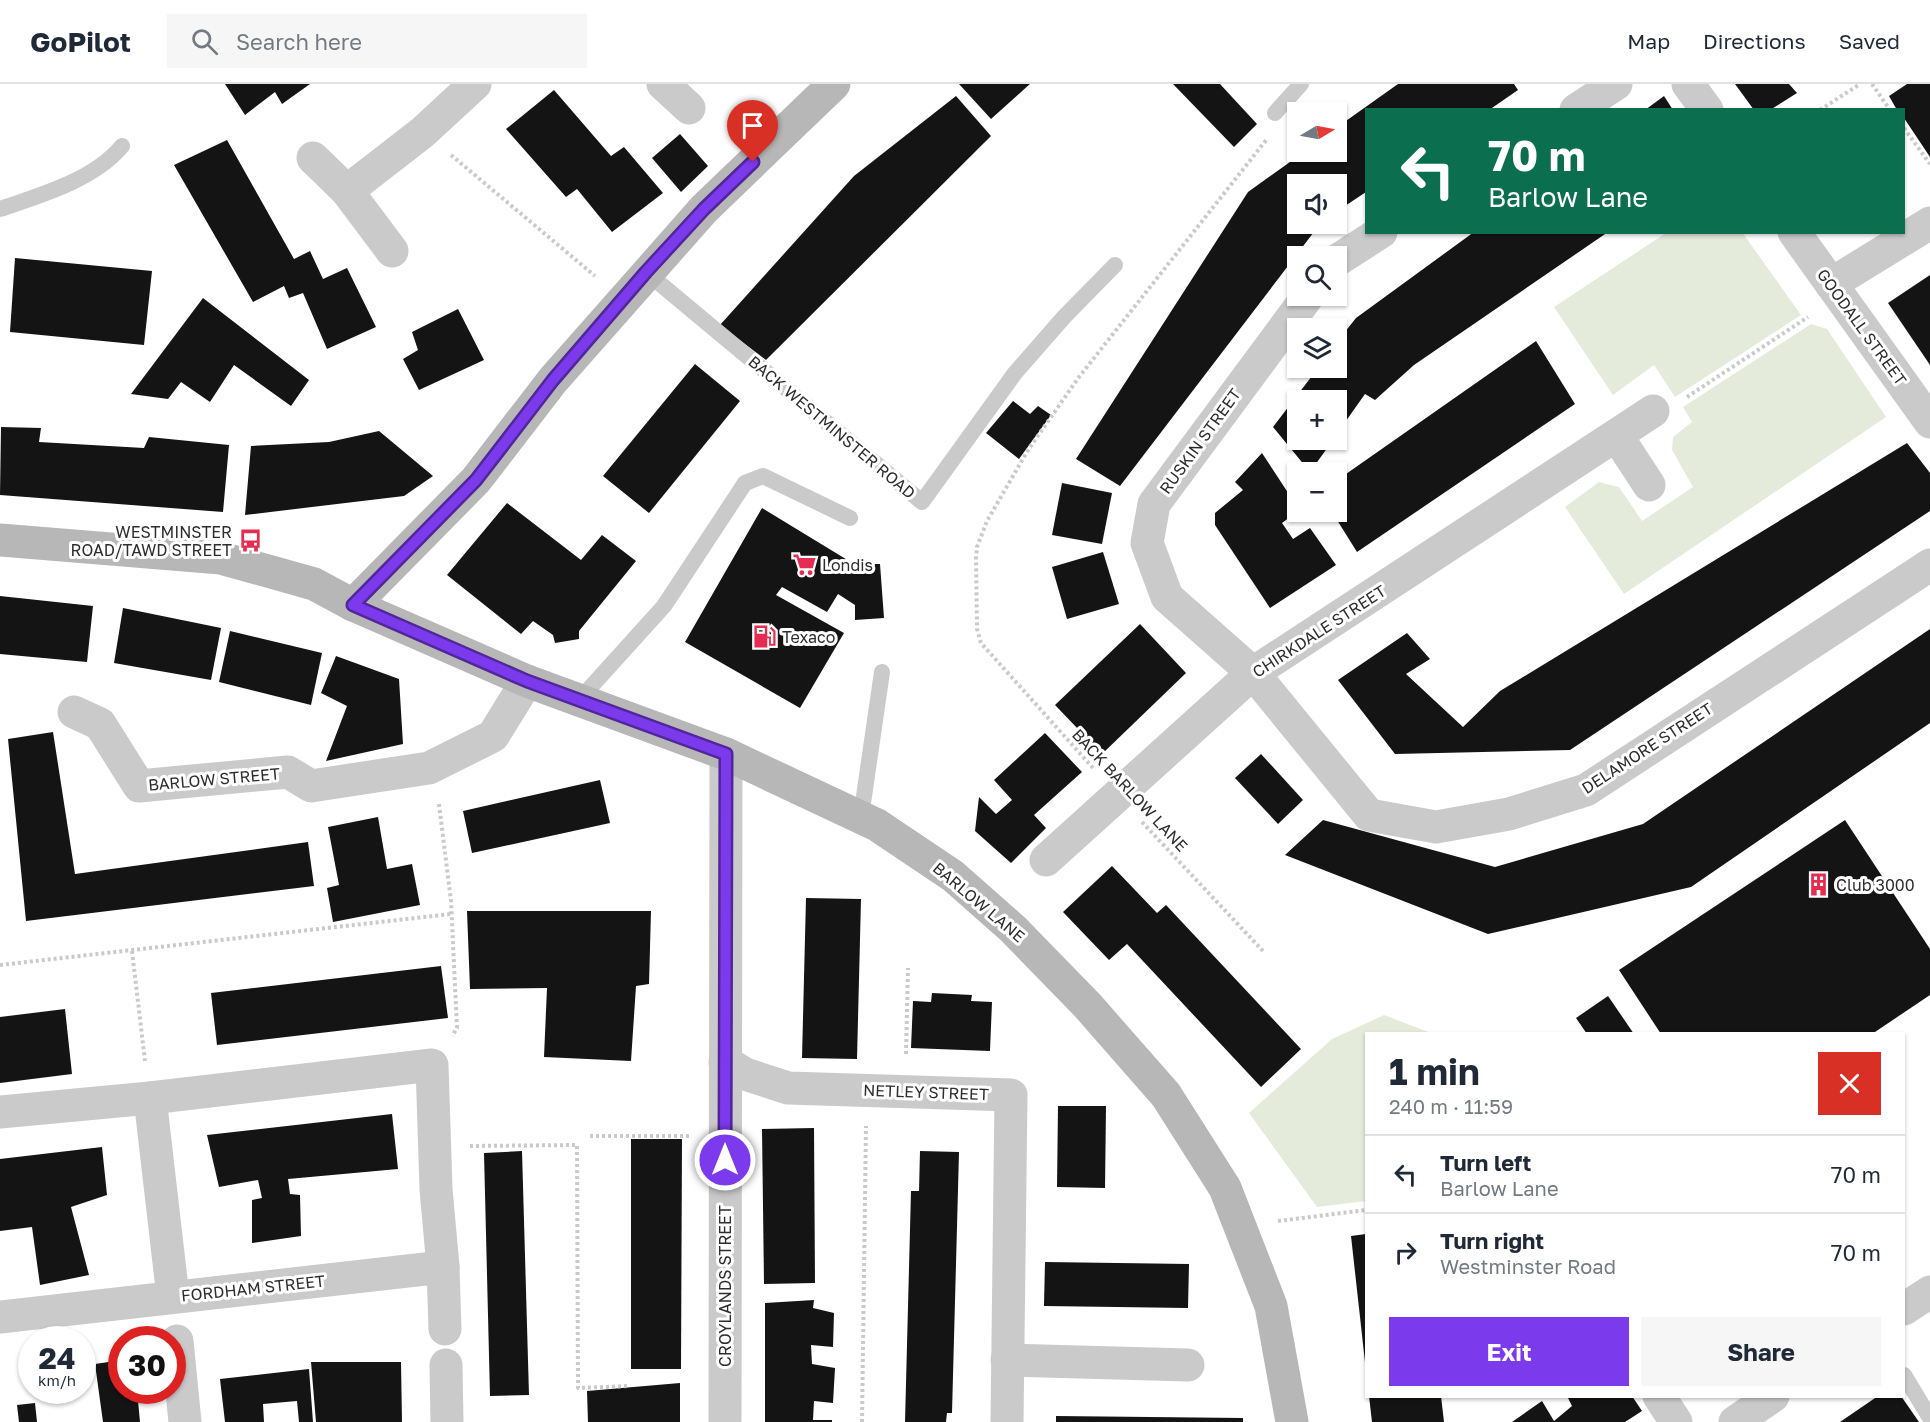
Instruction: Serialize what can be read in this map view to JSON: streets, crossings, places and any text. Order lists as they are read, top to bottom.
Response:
{
  "streets": {
    "street": [
      "GOODALL STREET",
      "RUSKIN STREET",
      "CHIRKDALE STREET",
      "DELAMORE STREET",
      "BARLOW STREET",
      "BARLOW LANE",
      "NETLEY STREET",
      "CROYLANDS STREET",
      "FORDHAM STREET"
    ],
    "lane": ["BACK WESTMINSTER ROAD"],
    "path": ["BACK BARLOW LANE"]
  },
  "crossings": [
    ["RUSKIN STREET", "CHIRKDALE STREET"],
    ["RUSKIN STREET", "DELAMORE STREET"],
    ["CHIRKDALE STREET", "DELAMORE STREET"],
    ["CHIRKDALE STREET", "BACK BARLOW LANE"],
    ["BARLOW STREET", "BARLOW LANE"],
    ["BARLOW LANE", "CROYLANDS STREET"],
    ["NETLEY STREET", "CROYLANDS STREET"]
  ],
  "places": {
    "bus stop": ["WESTMINSTER ROAD/TAWD STREET"],
    "supermarket": ["Londis"],
    "fuel station": ["Texaco"],
    "building": ["Club 3000"]
  },
  "north": "right",
  "page": {
    "header": "GoPilot",
    "search": "Search here",
    "nav": ["Map", "Directions", "Saved"],
    "map_buttons": ["+", "−"],
    "turn": ["70 m", "Barlow Lane"],
    "heading": ["1 min", "240 m · 11:59"],
    "list": [
      {
        "name": "Turn left",
        "note": "Barlow Lane",
        "value": "70 m"
      },
      {
        "name": "Turn right",
        "note": "Westminster Road",
        "value": "70 m"
      }
    ],
    "buttons": ["Exit", "Share"],
    "speed": "24 km/h",
    "limit": "30"
  }
}
